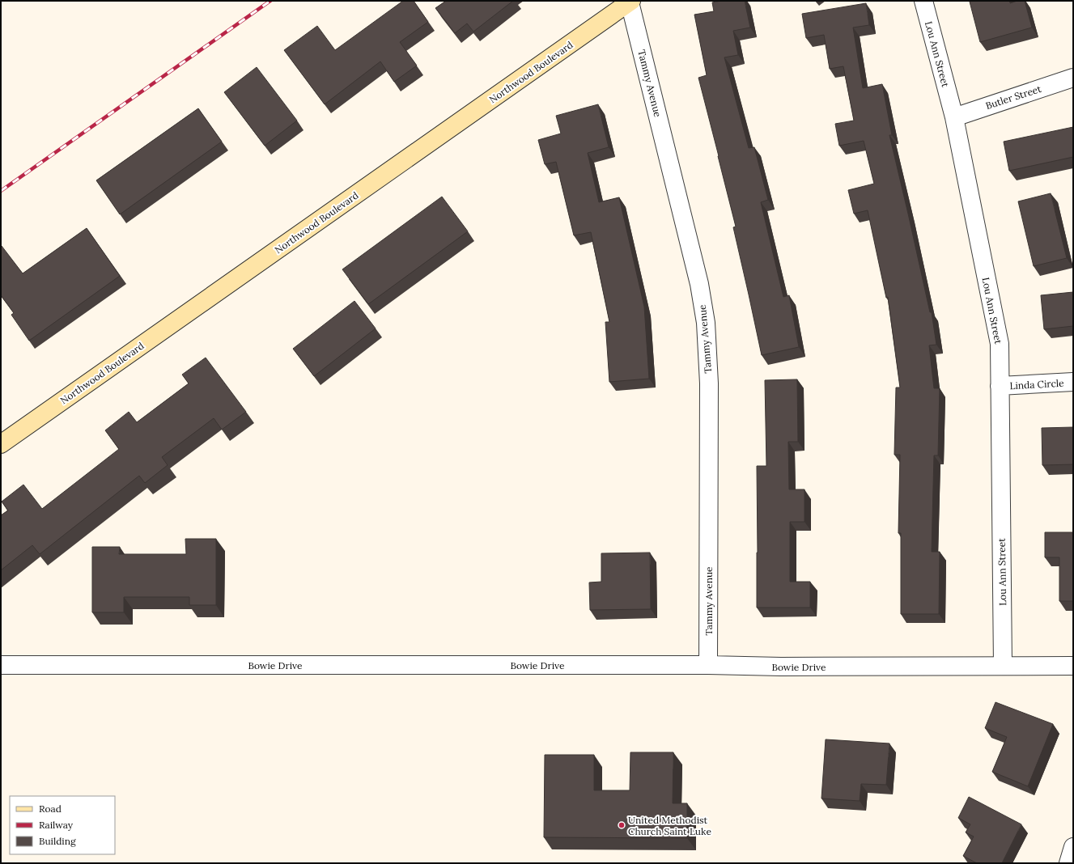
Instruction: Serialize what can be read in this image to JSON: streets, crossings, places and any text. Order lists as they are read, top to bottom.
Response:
{
  "streets": {
    "street": [
      "Lou Ann Street",
      "Northwood Boulevard",
      "Tammy Avenue",
      "Butler Street",
      "Linda Circle",
      "Bowie Drive"
    ]
  },
  "crossings": [
    ["Lou Ann Street", "Butler Street"],
    ["Lou Ann Street", "Linda Circle"],
    ["Lou Ann Street", "Bowie Drive"],
    ["Northwood Boulevard", "Tammy Avenue"],
    ["Tammy Avenue", "Bowie Drive"]
  ],
  "places": ["United Methodist Church Saint Luke"],
  "legend": ["Road", "Railway", "Building"]
}
